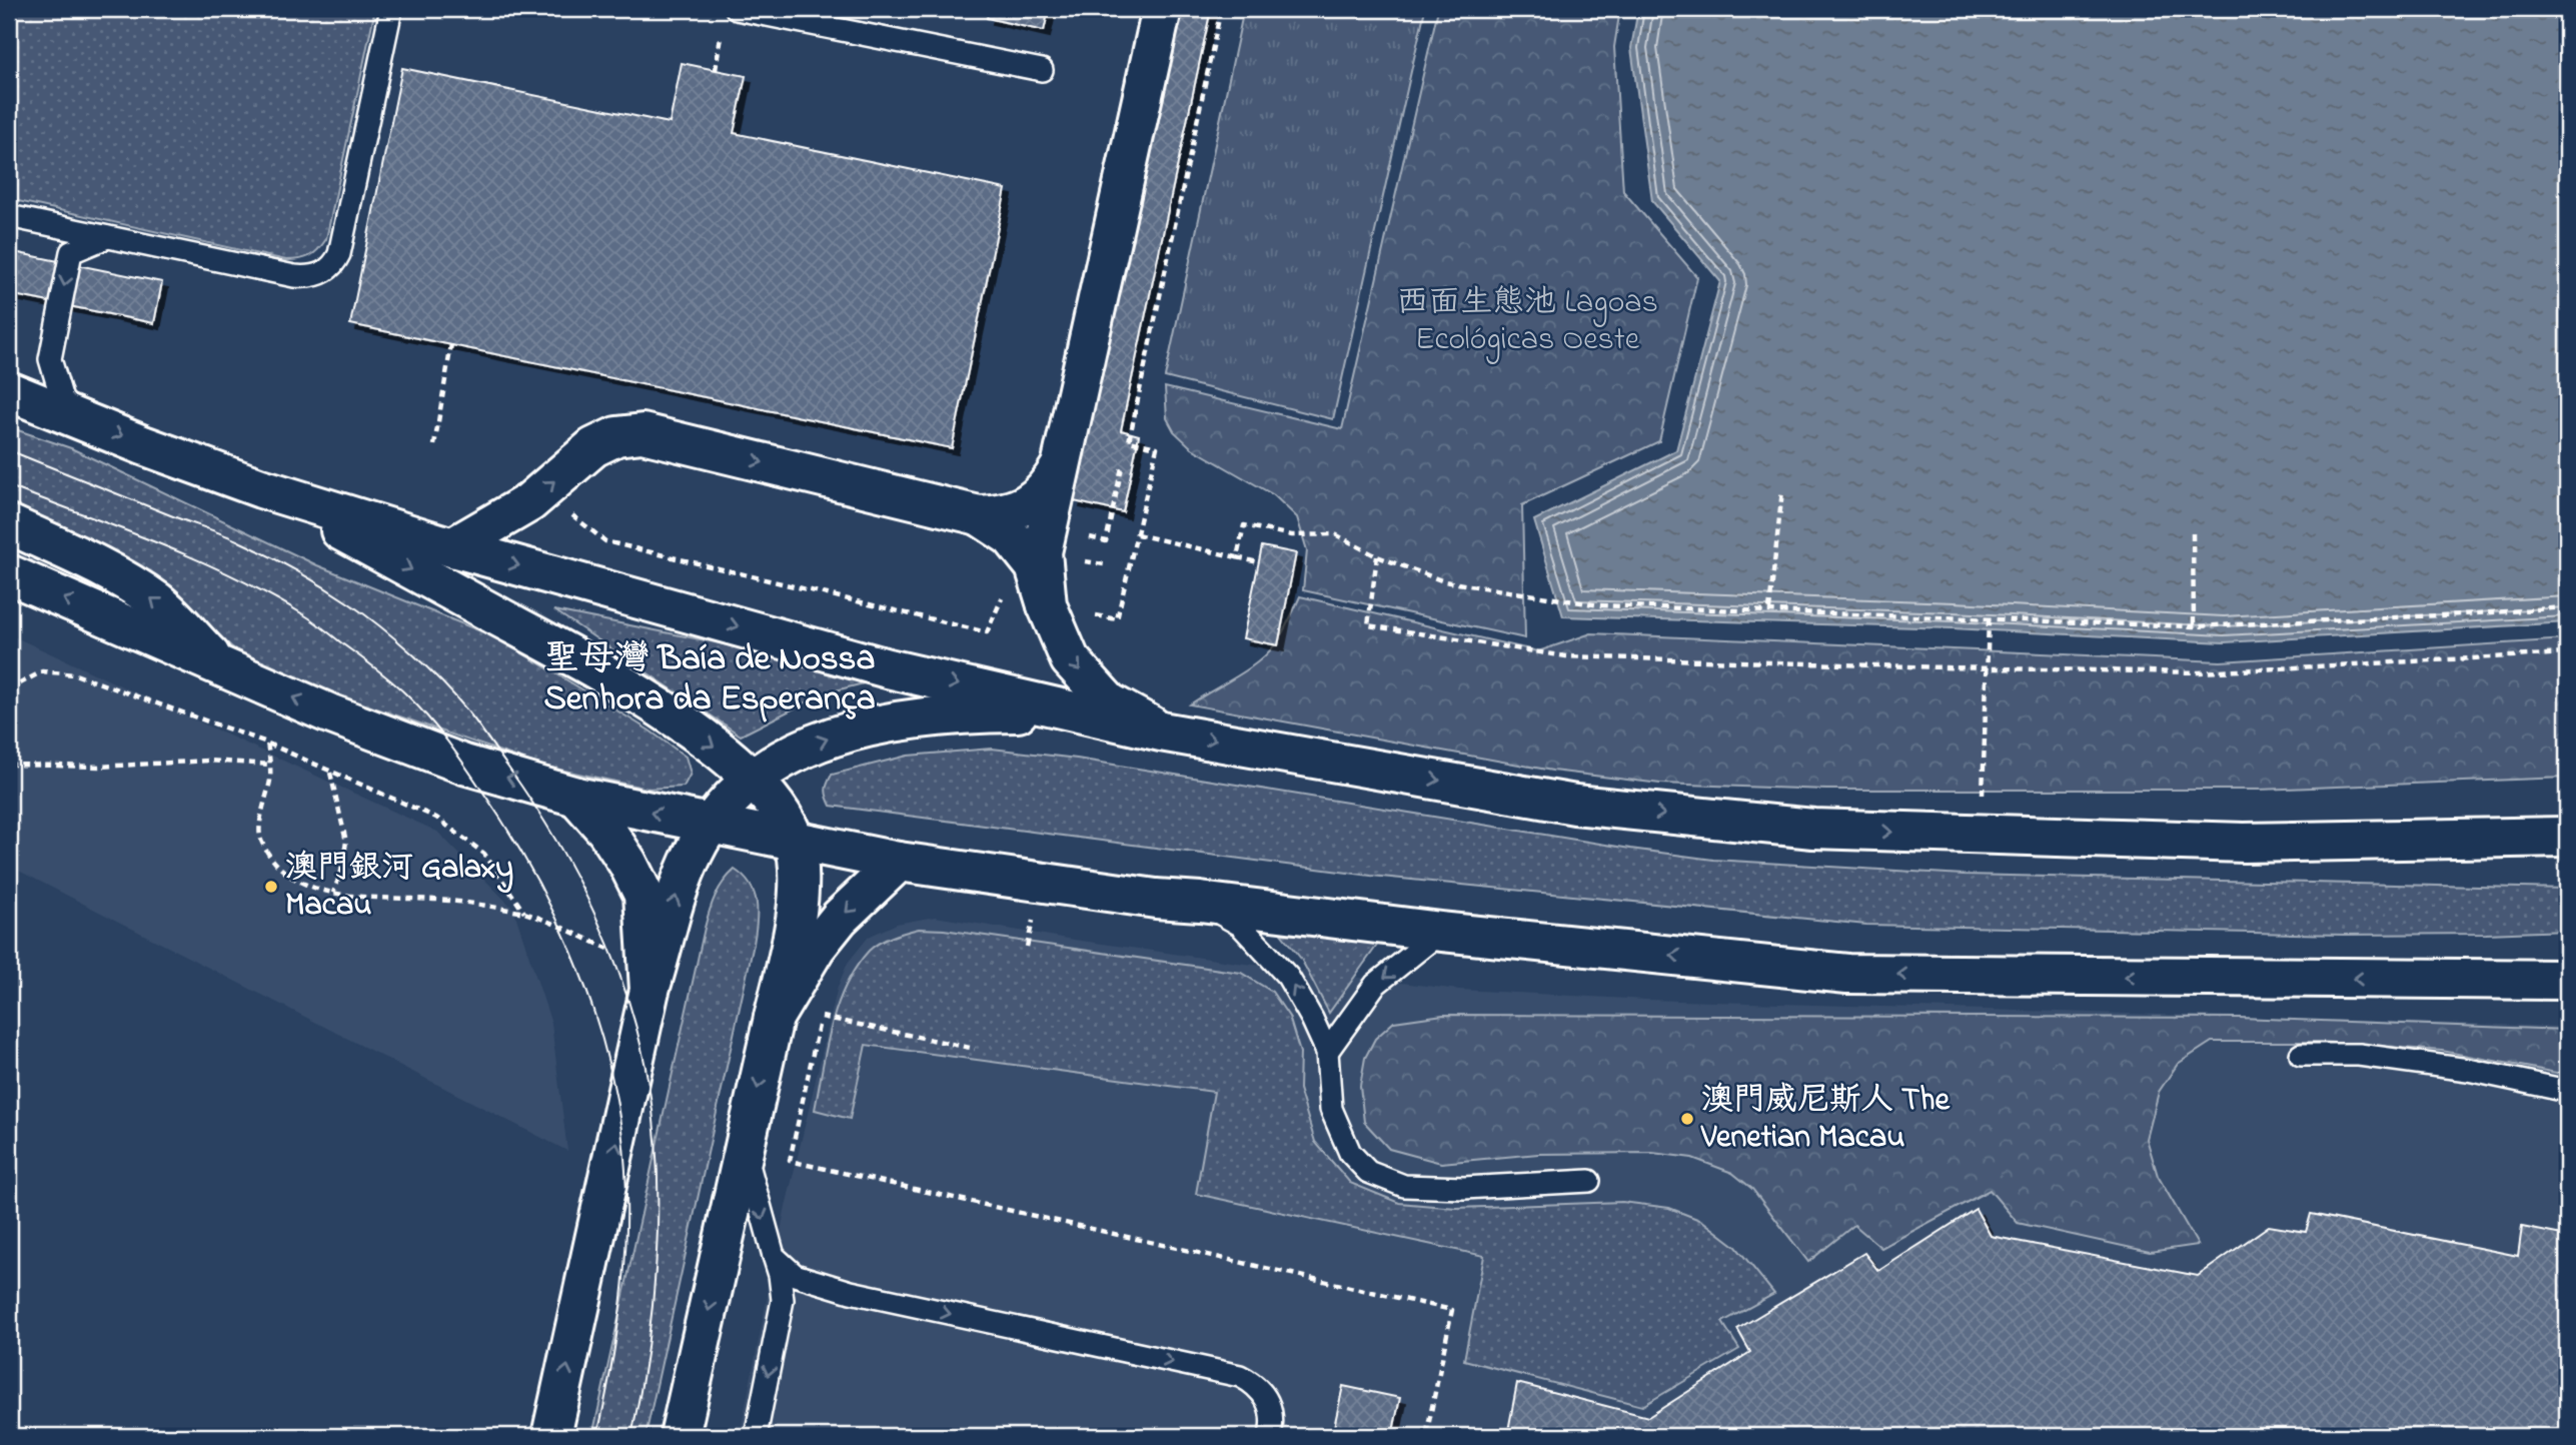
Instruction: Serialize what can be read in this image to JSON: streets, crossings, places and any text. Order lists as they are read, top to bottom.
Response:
{
  "districts": ["聖母灣 Baía de Nossa Senhora da Esperança"],
  "parks": ["西面生態池 Lagoas Ecológicas Oeste"],
  "places": ["澳門銀河 Galaxy Macau", "澳門威尼斯人 The Venetian Macau"]
}
